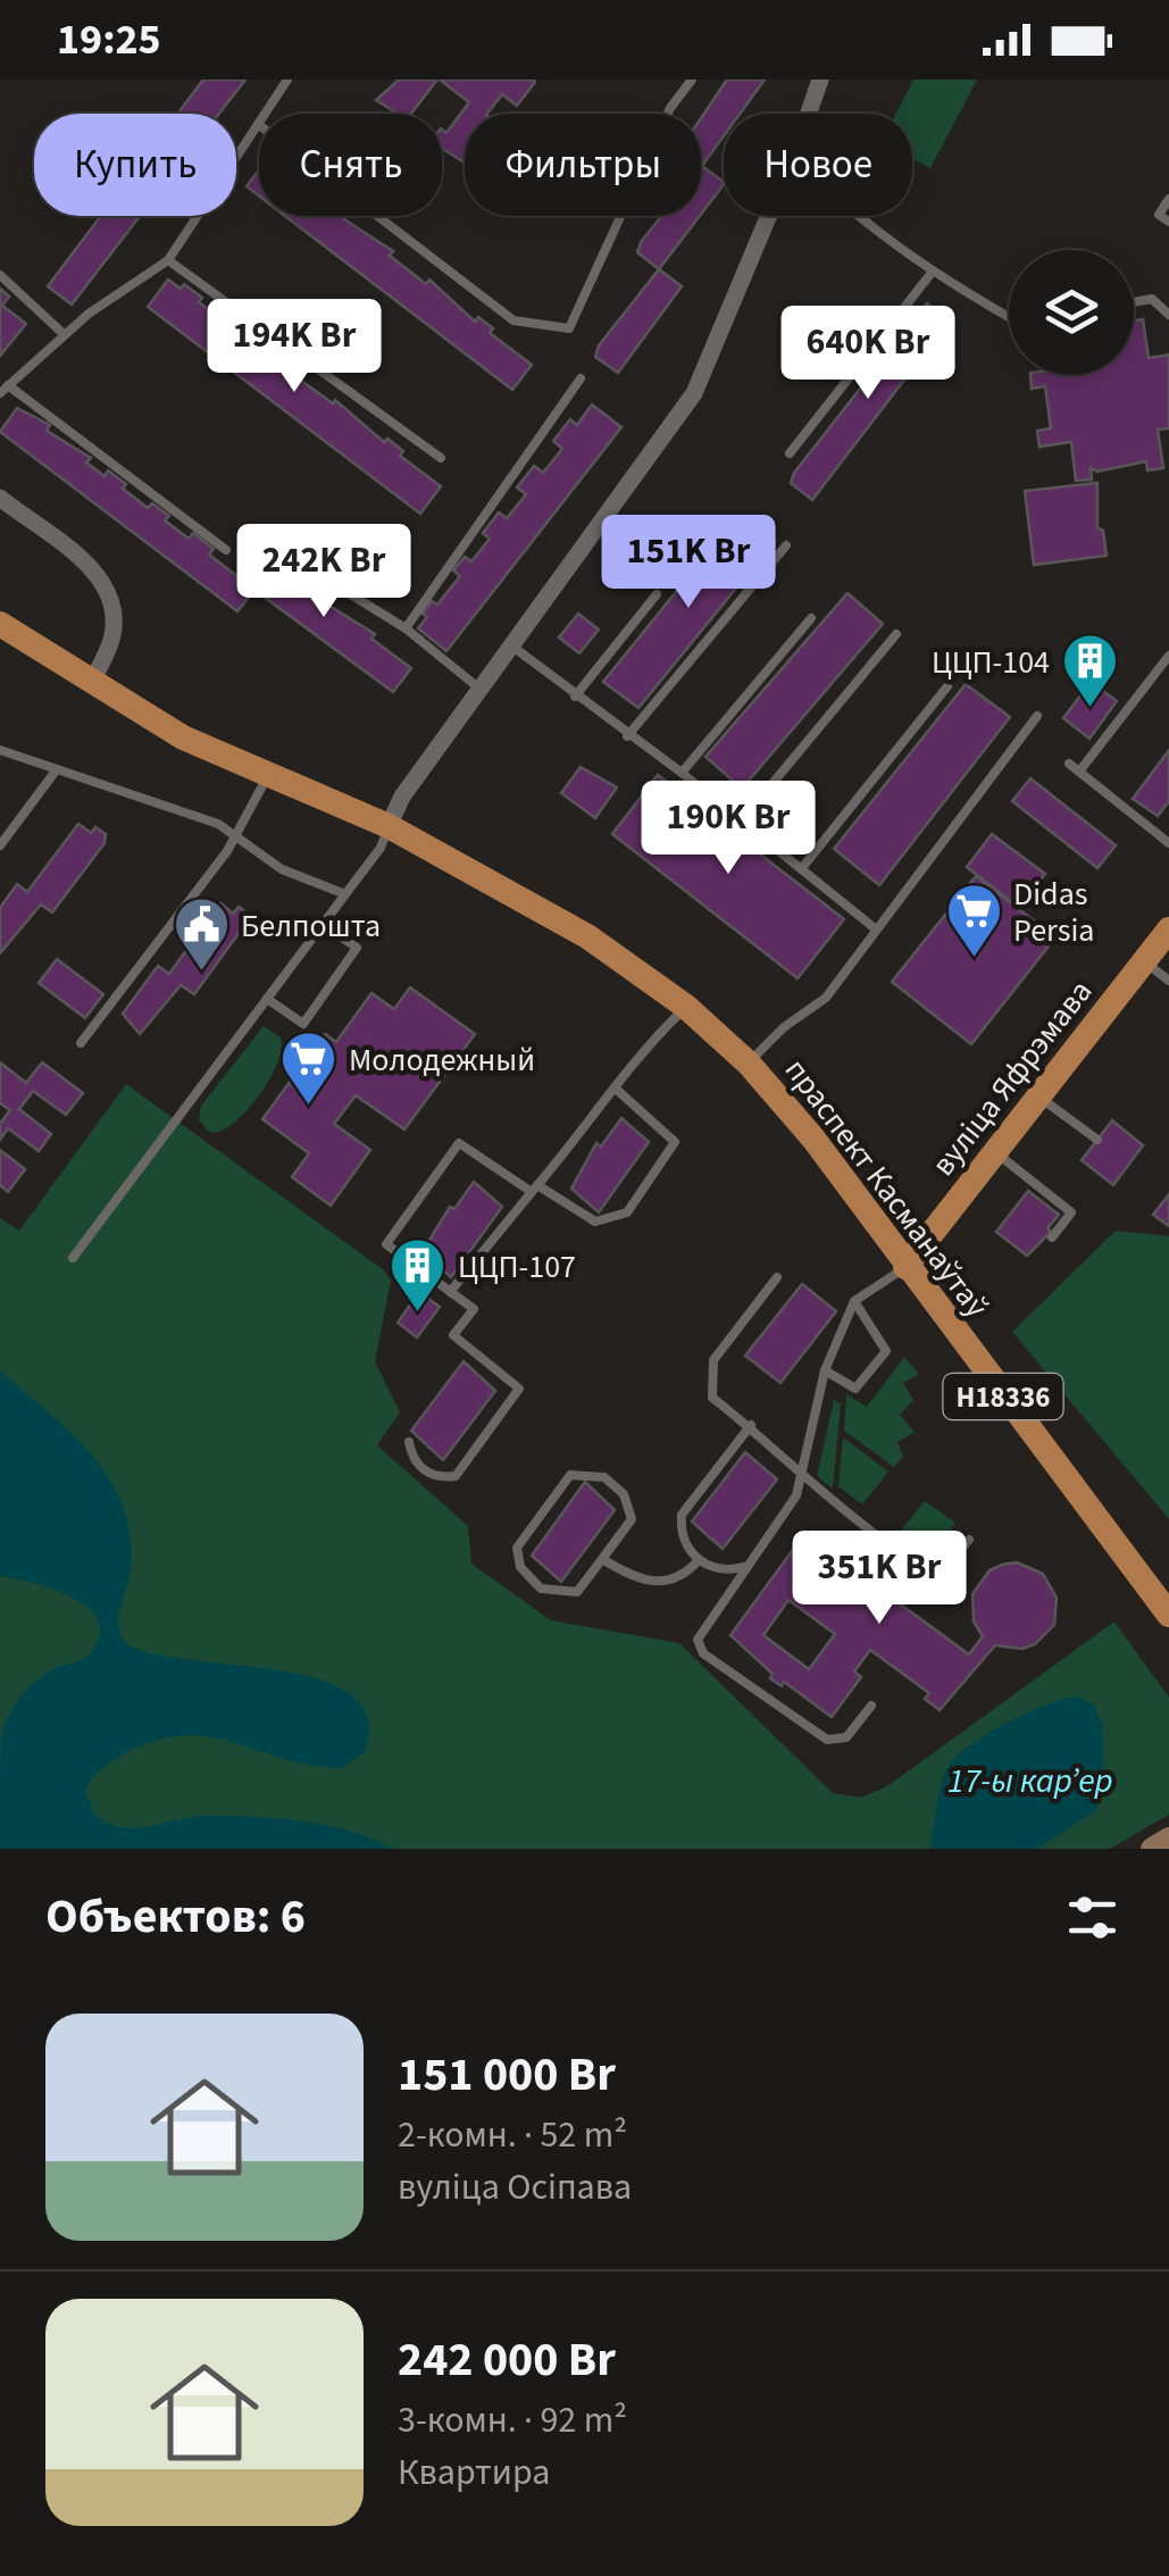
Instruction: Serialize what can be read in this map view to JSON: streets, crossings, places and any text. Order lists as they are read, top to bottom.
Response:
{
  "streets": {
    "main road": ["вуліца Яфрэмава", "праспект Касманаўтаў", "Н18336"]
  },
  "crossings": [
    ["вуліца Яфрэмава", "праспект Касманаўтаў"]
  ],
  "water": ["17-ы кар’ер"],
  "places": {
    "building": ["ЦЦП-104", "ЦЦП-107"],
    "supermarket": ["Didas Persia", "Молодежный"],
    "public building": ["Белпошта"]
  },
  "page": {
    "status": "19:25",
    "chip": [
      "Купить",
      "Снять",
      "Фильтры",
      "Новое"
    ],
    "price": [
      "194K Br",
      "640K Br",
      "151K Br",
      "242K Br",
      "190K Br",
      "351K Br"
    ],
    "heading": "Объектов: 6",
    "list": [
      {
        "name": "151 000 Br",
        "note": "2-комн. · 52 m² · вуліца Осіпава"
      },
      {
        "name": "242 000 Br",
        "note": "3-комн. · 92 m² · Квартира"
      }
    ]
  }
}
